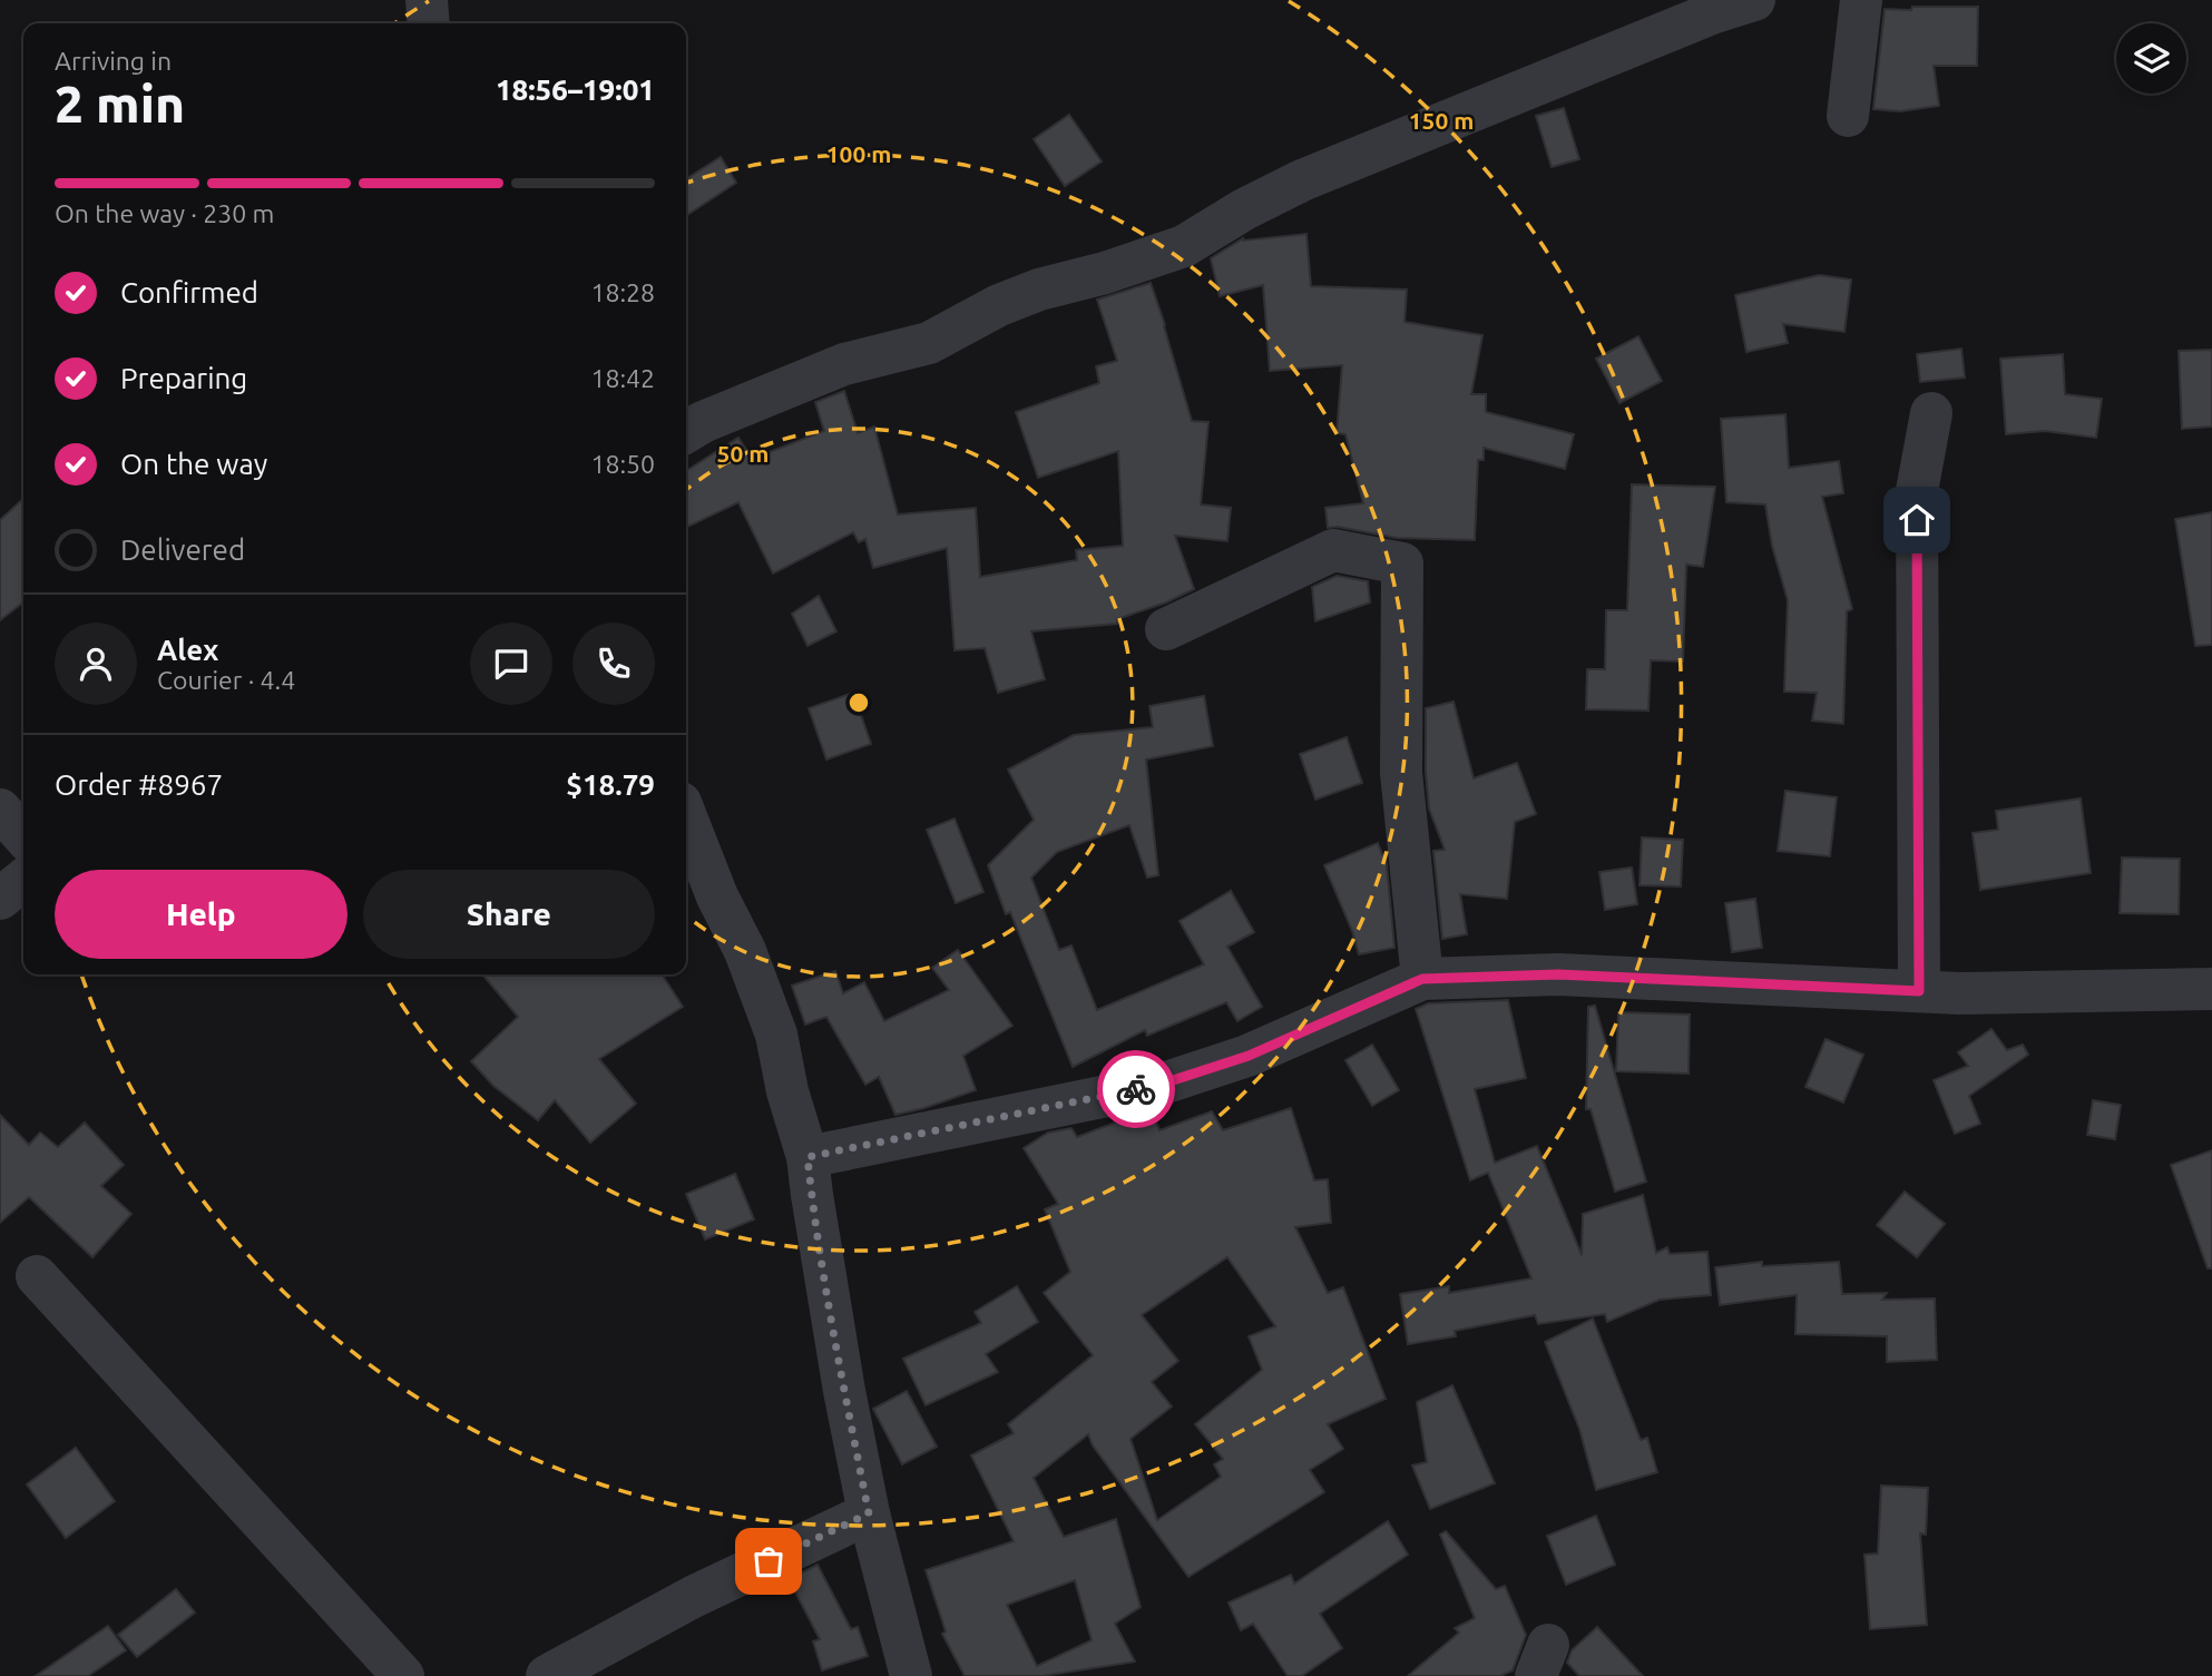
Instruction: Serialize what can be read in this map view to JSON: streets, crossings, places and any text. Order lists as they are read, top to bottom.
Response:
{
  "page": {
    "heading": ["2 min", "Arriving in", "18:56–19:01"],
    "panel": [
      "Alex",
      "Courier · 4.4",
      "Order #8967",
      "$18.79"
    ],
    "bar": "On the way · 230 m",
    "list": [
      ["Confirmed", "18:28"],
      ["Preparing", "18:42"],
      ["On the way", "18:50"],
      "Delivered"
    ],
    "buttons": ["Help", "Share"]
  },
  "rings": ["150 m", "100 m", "50 m"]
}
